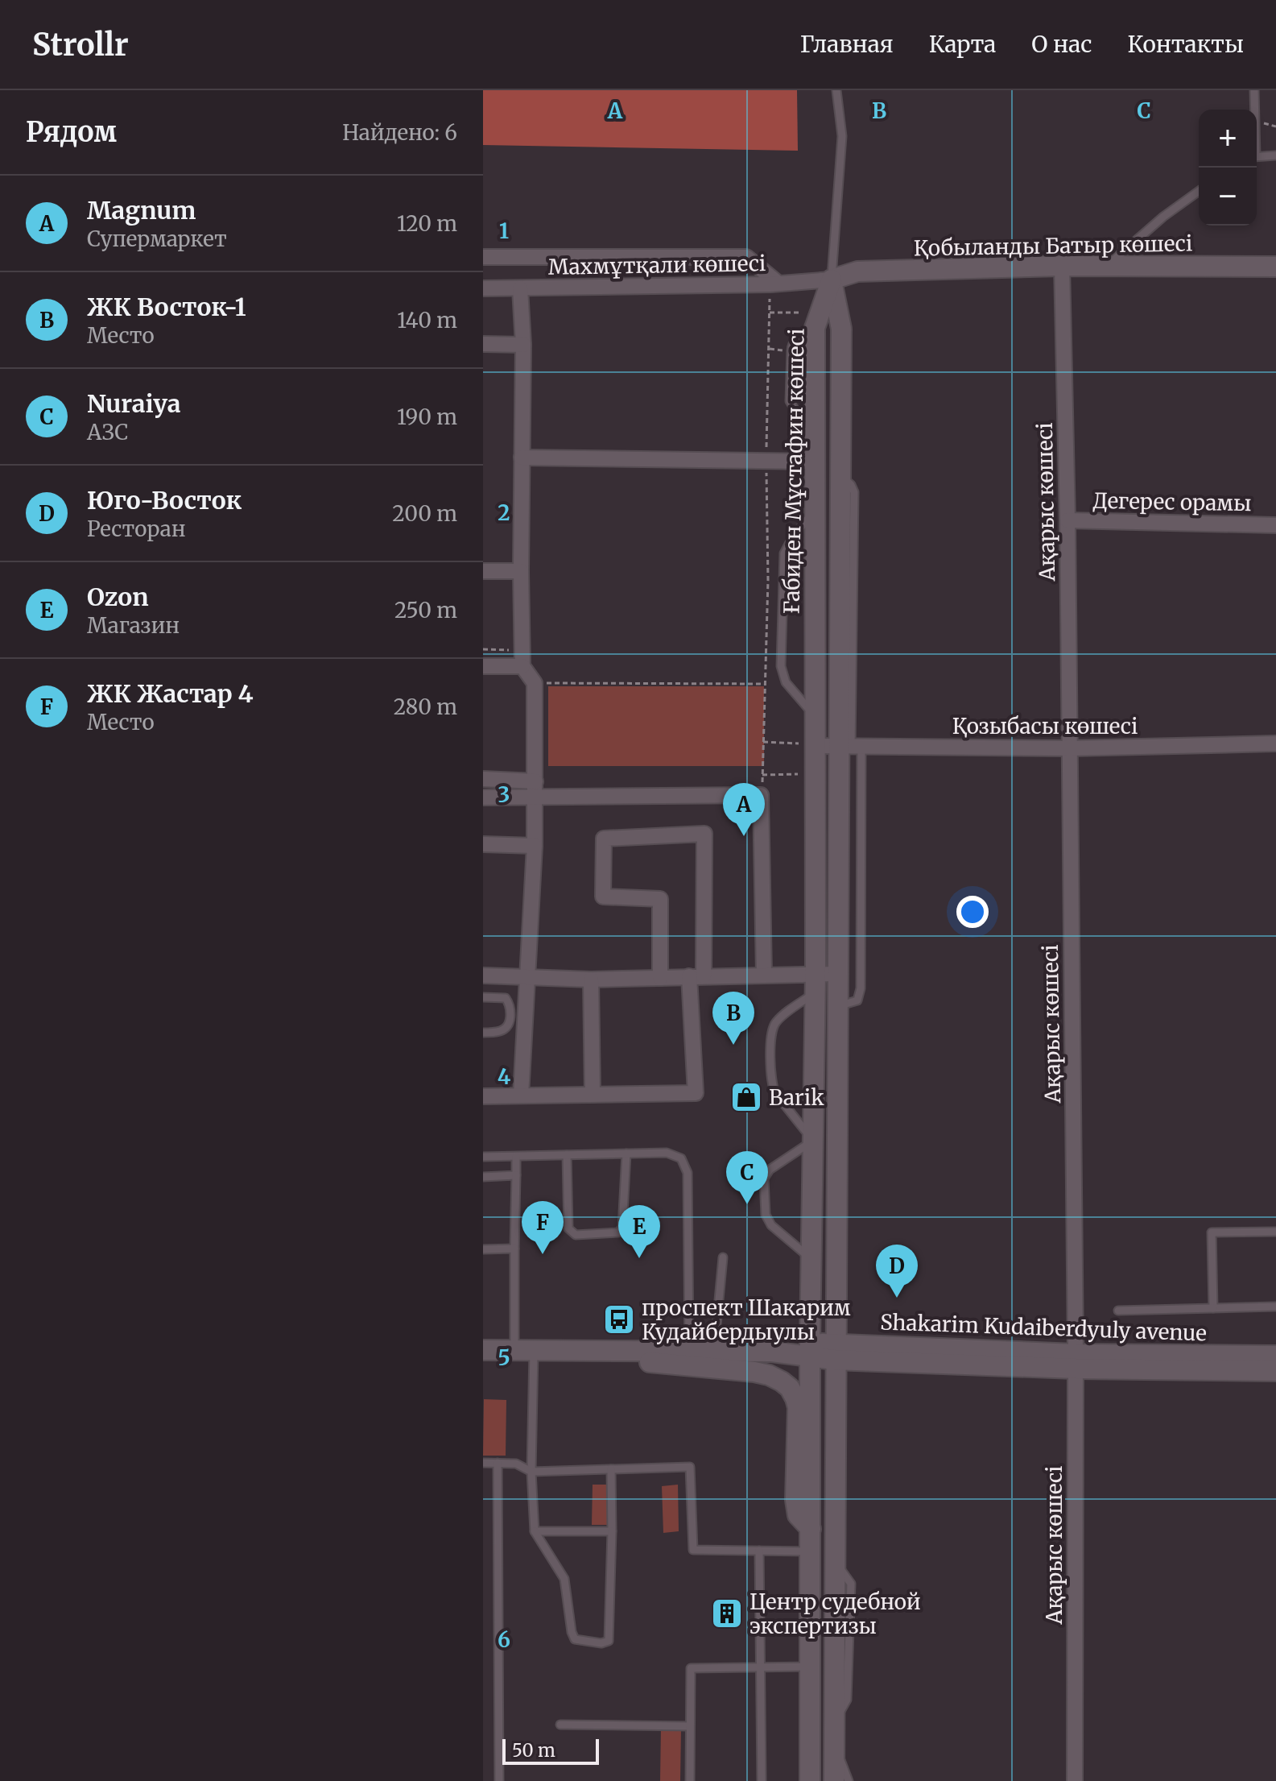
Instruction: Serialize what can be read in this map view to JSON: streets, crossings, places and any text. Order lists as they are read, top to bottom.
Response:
{
  "streets": {
    "street": [
      "Қобыланды Батыр көшесі",
      "Махмұтқали көшесі",
      "Ғабиден Мұстафин көшесі",
      "Ақарыс көшесі",
      "Дегерес орамы",
      "Қозыбасы көшесі",
      "Shakarim Kudaiberdyuly avenue"
    ]
  },
  "crossings": [
    ["Қобыланды Батыр көшесі", "Махмұтқали көшесі"],
    ["Қобыланды Батыр көшесі", "Ғабиден Мұстафин көшесі"],
    ["Қобыланды Батыр көшесі", "Ақарыс көшесі"],
    ["Махмұтқали көшесі", "Ғабиден Мұстафин көшесі"],
    ["Ғабиден Мұстафин көшесі", "Қозыбасы көшесі"],
    ["Ғабиден Мұстафин көшесі", "Shakarim Kudaiberdyuly avenue"],
    ["Ақарыс көшесі", "Дегерес орамы"],
    ["Ақарыс көшесі", "Қозыбасы көшесі"],
    ["Ақарыс көшесі", "Shakarim Kudaiberdyuly avenue"]
  ],
  "places": {
    "shop": ["Barik"],
    "bus stop": ["проспект Шaкaрим Кудайбердыулы"],
    "building": ["Центр судебной экспертизы"]
  },
  "scale_bar": "50 m",
  "page": {
    "header": "Strollr",
    "nav": [
      "Главная",
      "Карта",
      "О нас",
      "Контакты"
    ],
    "heading": ["Рядом", "Найдено: 6"],
    "map_buttons": ["+", "−"],
    "list": [
      {
        "mark": "A",
        "name": "Magnum",
        "note": "Супермаркет",
        "value": "120 m"
      },
      {
        "mark": "B",
        "name": "ЖК Восток-1",
        "note": "Место",
        "value": "140 m"
      },
      {
        "mark": "C",
        "name": "Nuraiya",
        "note": "АЗС",
        "value": "190 m"
      },
      {
        "mark": "D",
        "name": "Юго-Восток",
        "note": "Ресторан",
        "value": "200 m"
      },
      {
        "mark": "E",
        "name": "Ozon",
        "note": "Магазин",
        "value": "250 m"
      },
      {
        "mark": "F",
        "name": "ЖК Жастар 4",
        "note": "Место",
        "value": "280 m"
      }
    ],
    "pins": [
      "A",
      "B",
      "C",
      "F",
      "E",
      "D"
    ],
    "scale": "50 m"
  },
  "grid": {
    "columns": ["A", "B", "C"],
    "rows": [
      "1",
      "2",
      "3",
      "4",
      "5",
      "6"
    ]
  }
}
